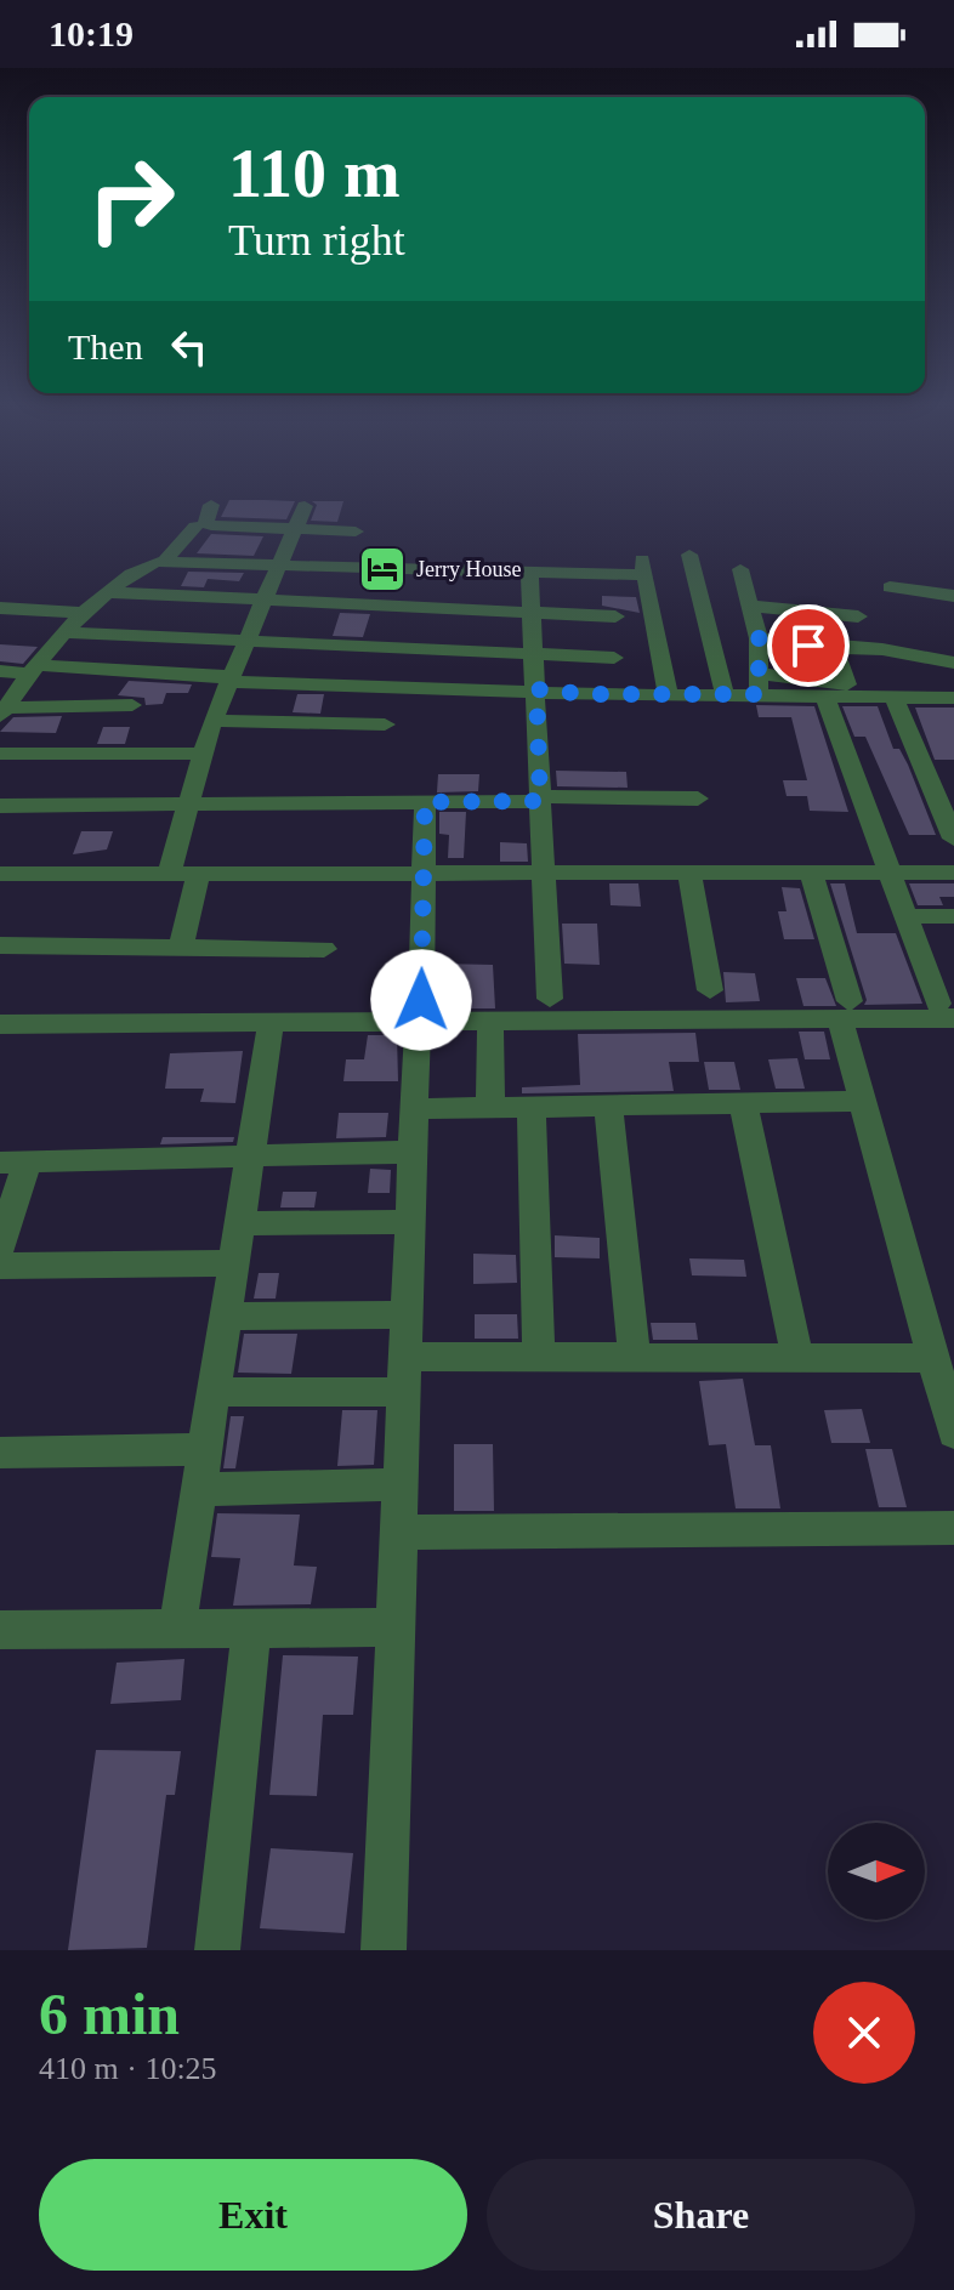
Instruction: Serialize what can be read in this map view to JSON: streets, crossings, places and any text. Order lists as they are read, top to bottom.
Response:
{
  "places": {
    "hotel": ["Jerry House"]
  },
  "north": "right",
  "page": {
    "status": "10:19",
    "turn": ["110 m", "Turn right"],
    "then": "Then",
    "heading": ["6 min", "410 m · 10:25"],
    "buttons": ["Exit", "Share"]
  }
}
